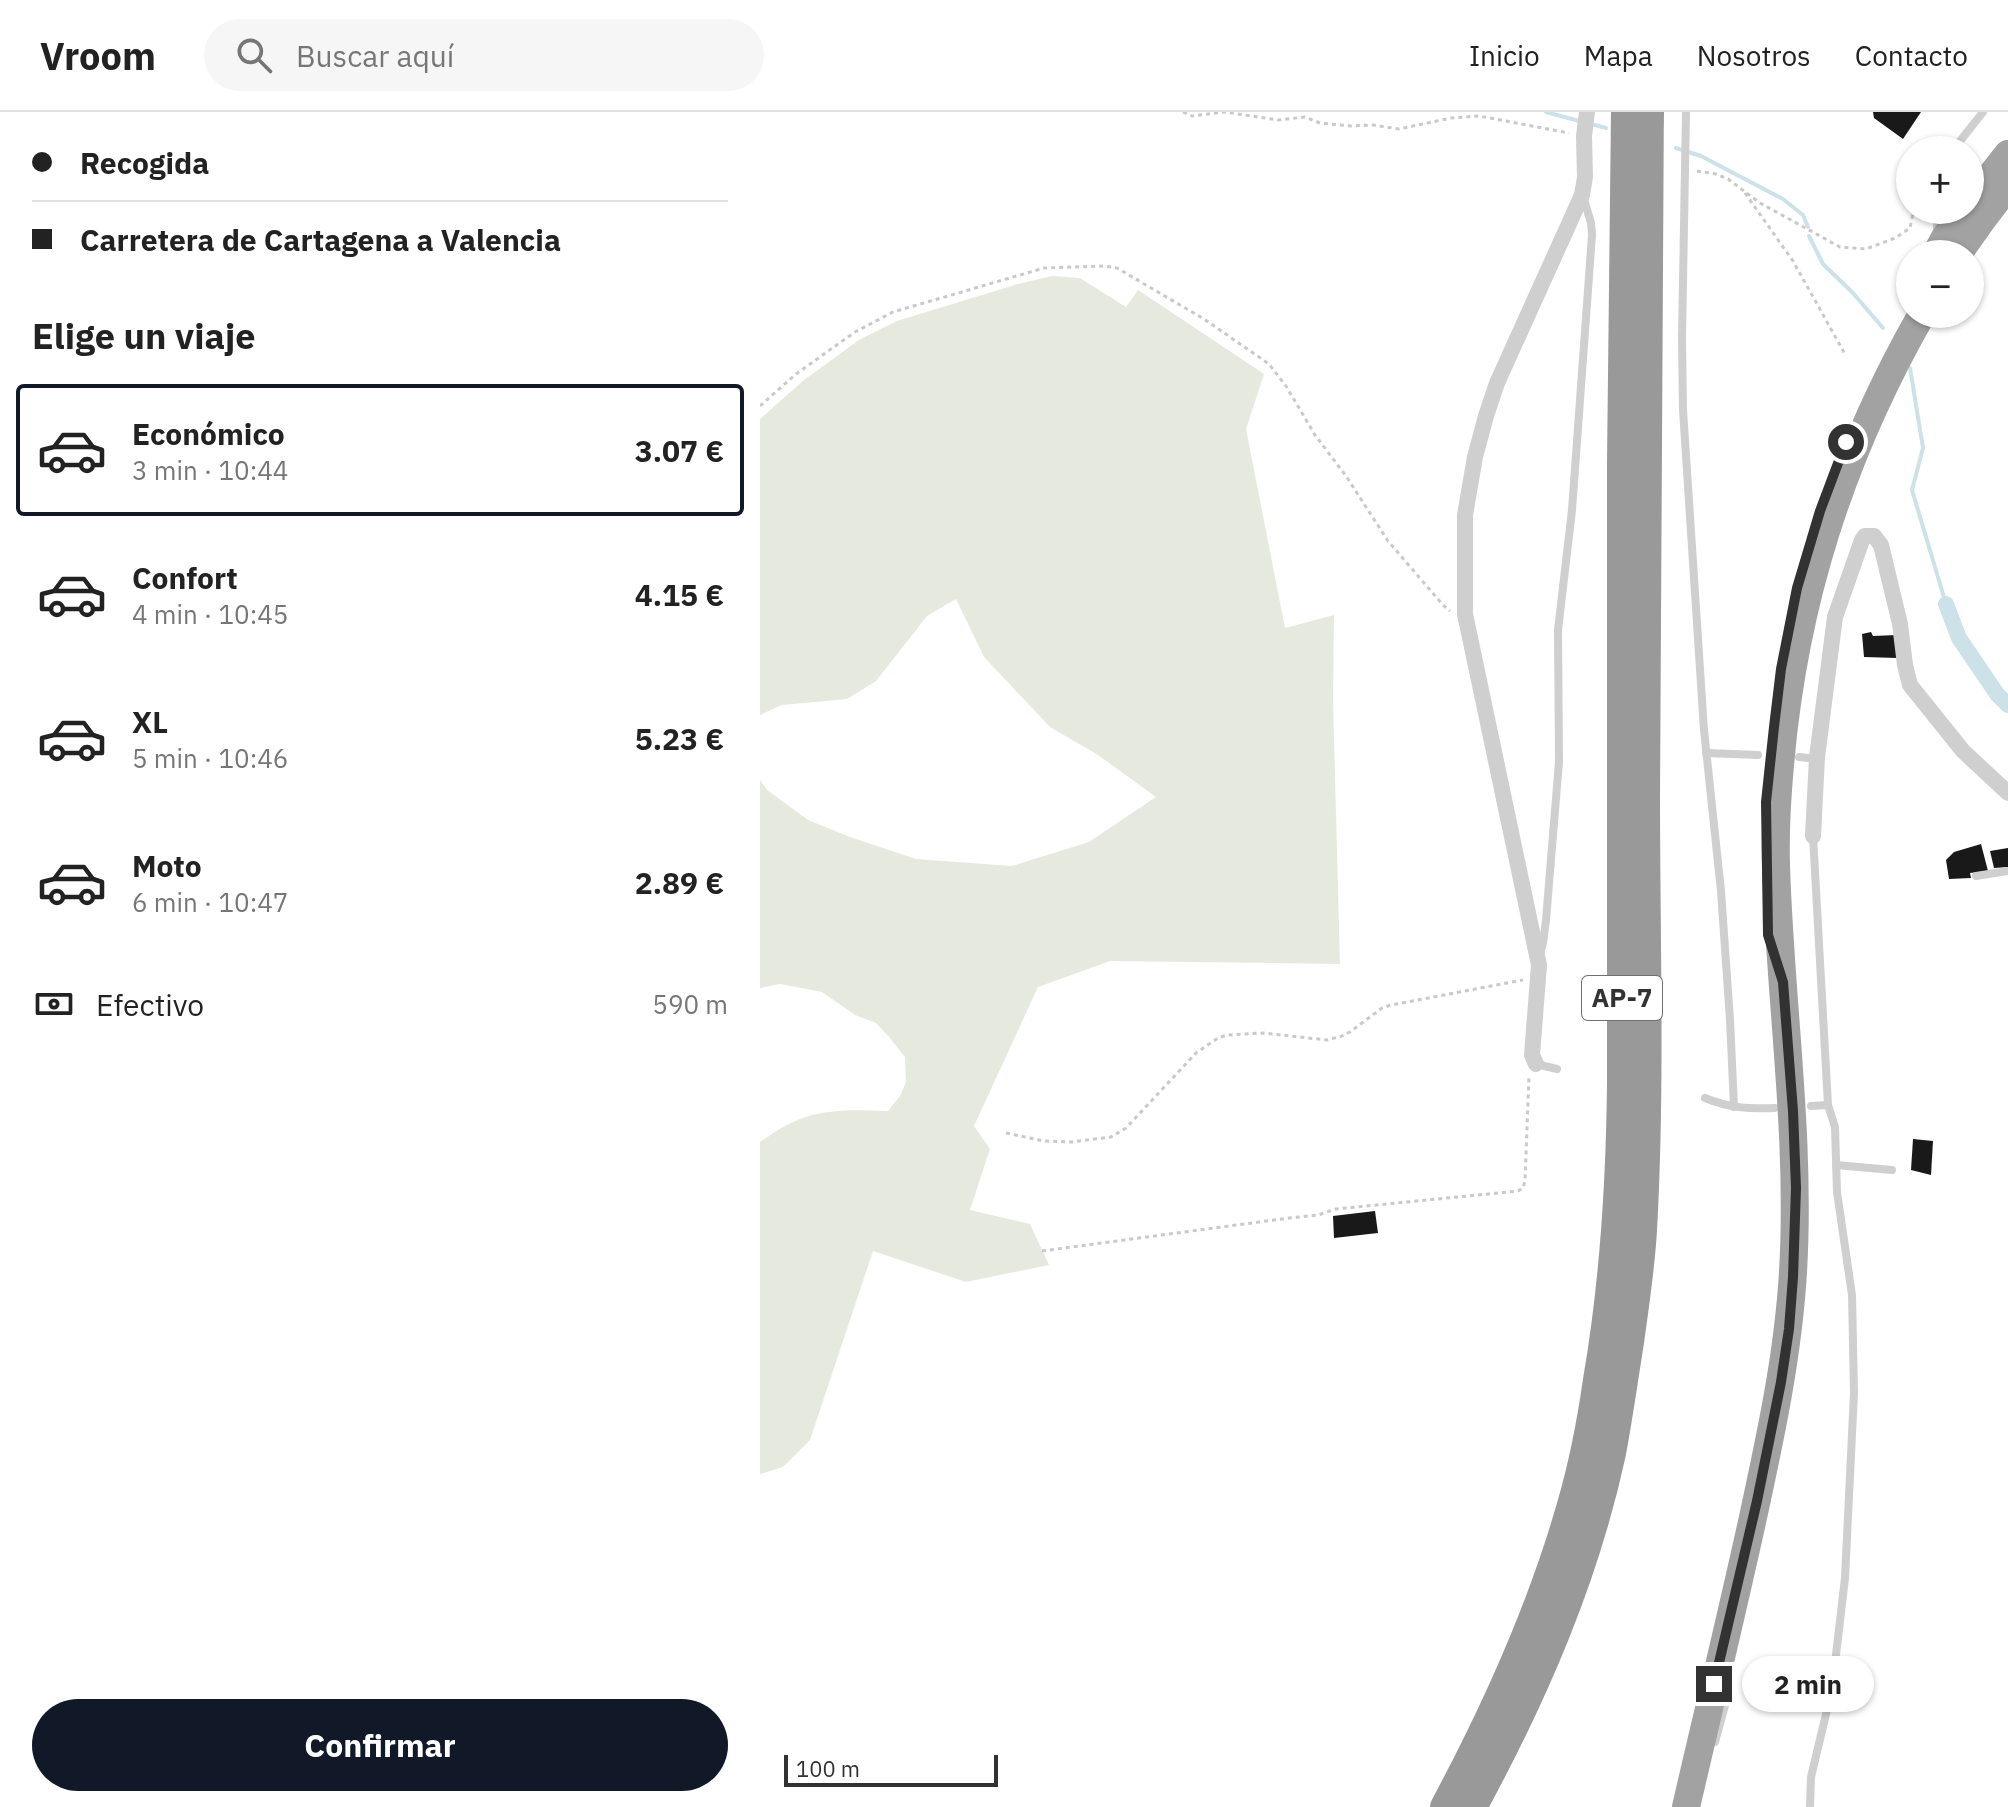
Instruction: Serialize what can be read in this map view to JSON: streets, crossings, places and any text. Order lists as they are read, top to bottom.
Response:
{
  "streets": {
    "highway": ["AP-7"]
  },
  "scale_bar": "100 m",
  "page": {
    "header": "Vroom",
    "search": "Buscar aquí",
    "nav": [
      "Inicio",
      "Mapa",
      "Nosotros",
      "Contacto"
    ],
    "banner": ["Recogida", "Carretera de Cartagena a Valencia"],
    "map_buttons": ["+", "−"],
    "heading": "Elige un viaje",
    "list": [
      {
        "name": "Económico",
        "note": "3 min · 10:44",
        "value": "3.07 €"
      },
      {
        "name": "Confort",
        "note": "4 min · 10:45",
        "value": "4.15 €"
      },
      {
        "name": "XL",
        "note": "5 min · 10:46",
        "value": "5.23 €"
      },
      {
        "name": "Moto",
        "note": "6 min · 10:47",
        "value": "2.89 €"
      }
    ],
    "pay": ["Efectivo", "590 m"],
    "bubble": "2 min",
    "buttons": "Confirmar",
    "scale": "100 m"
  }
}
